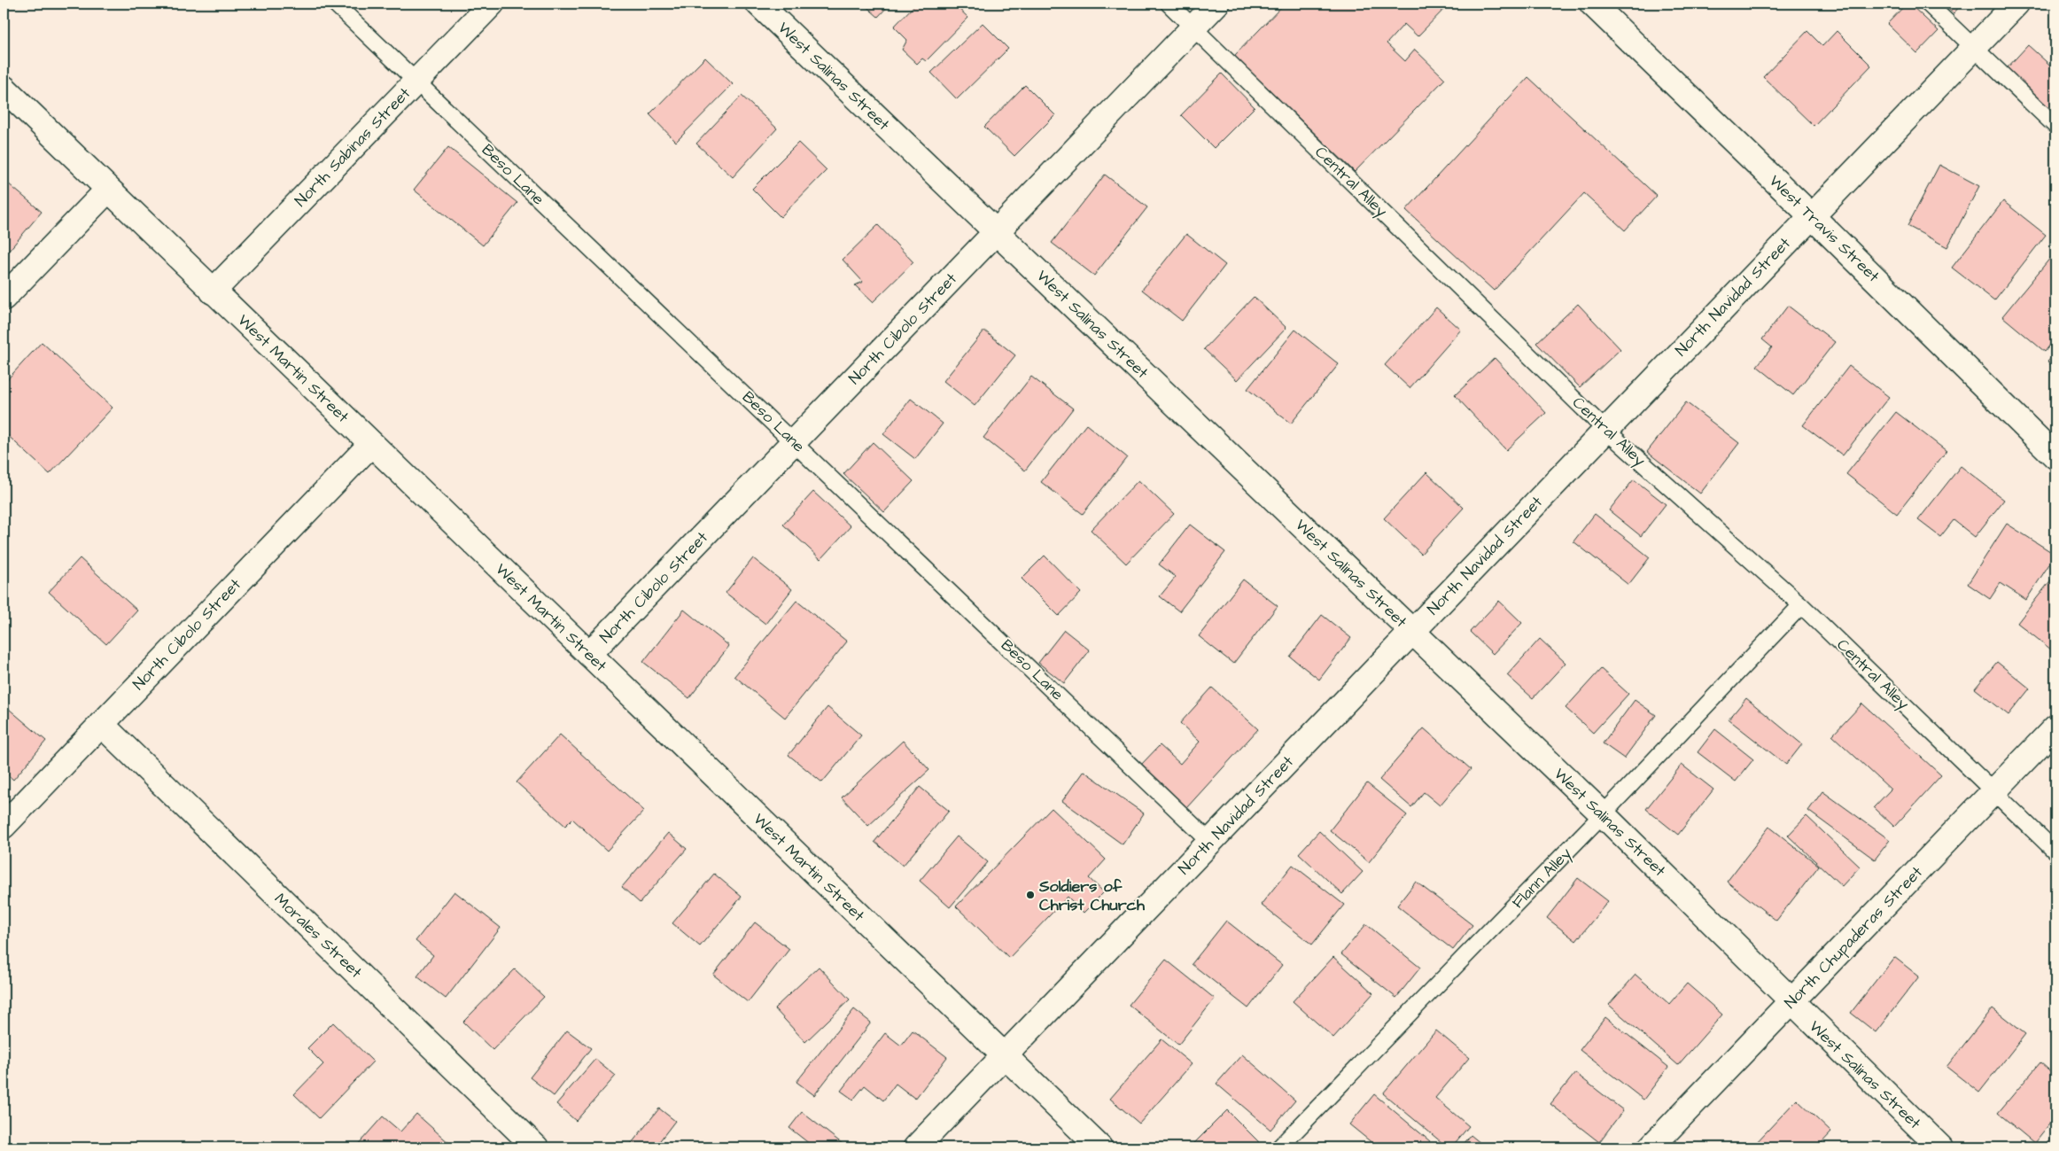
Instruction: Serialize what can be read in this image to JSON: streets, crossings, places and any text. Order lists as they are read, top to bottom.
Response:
{
  "streets": {
    "street": [
      "West Salinas Street",
      "North Sabinas Street",
      "West Travis Street",
      "North Navidad Street",
      "North Cibolo Street",
      "West Martin Street",
      "Morales Street",
      "North Chupaderas Street"
    ],
    "lane": ["Beso Lane", "Central Alley", "Flann Alley"]
  },
  "crossings": [
    ["West Salinas Street", "North Navidad Street"],
    ["West Salinas Street", "North Cibolo Street"],
    ["West Salinas Street", "Flann Alley"],
    ["West Salinas Street", "North Chupaderas Street"],
    ["North Sabinas Street", "Beso Lane"],
    ["North Sabinas Street", "West Martin Street"],
    ["Beso Lane", "North Navidad Street"],
    ["Beso Lane", "North Cibolo Street"],
    ["Central Alley", "North Navidad Street"],
    ["Central Alley", "North Cibolo Street"],
    ["Central Alley", "Flann Alley"],
    ["Central Alley", "North Chupaderas Street"],
    ["West Travis Street", "North Navidad Street"],
    ["North Navidad Street", "West Martin Street"],
    ["North Cibolo Street", "West Martin Street"],
    ["North Cibolo Street", "Morales Street"]
  ],
  "places": ["Soldiers of Christ Church"]
}
